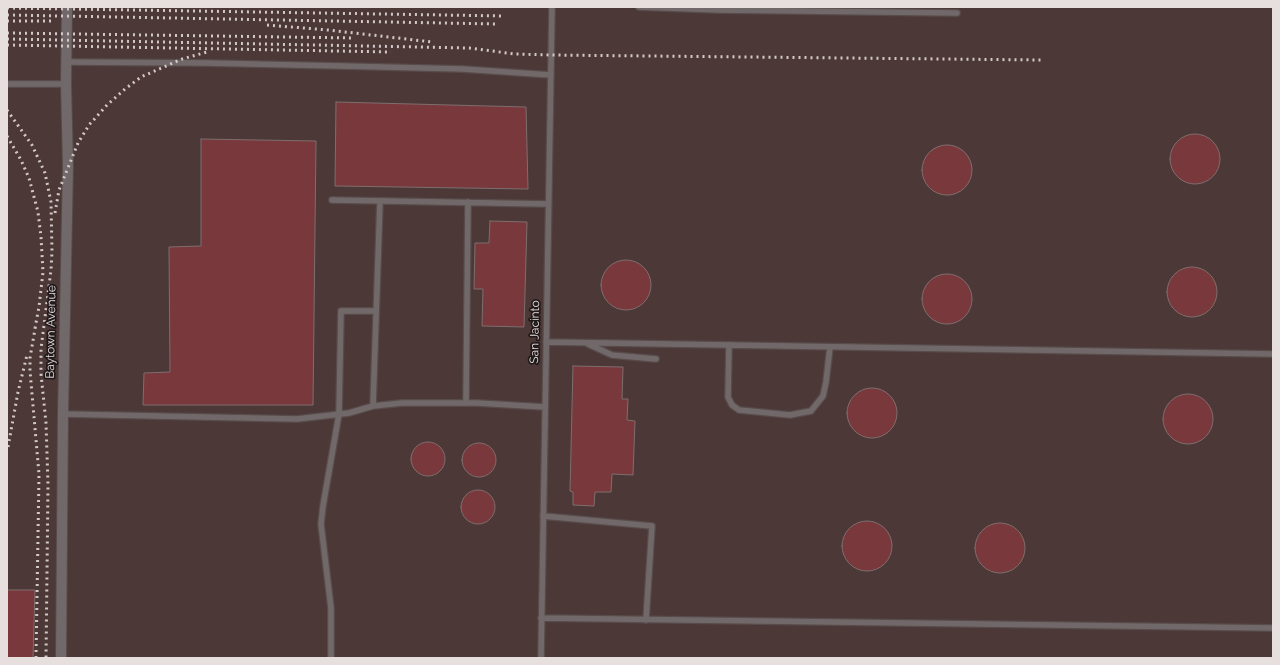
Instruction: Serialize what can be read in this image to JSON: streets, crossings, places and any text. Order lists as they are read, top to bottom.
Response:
{
  "streets": {
    "street": ["Baytown Avenue"],
    "lane": ["San Jacinto"]
  }
}
